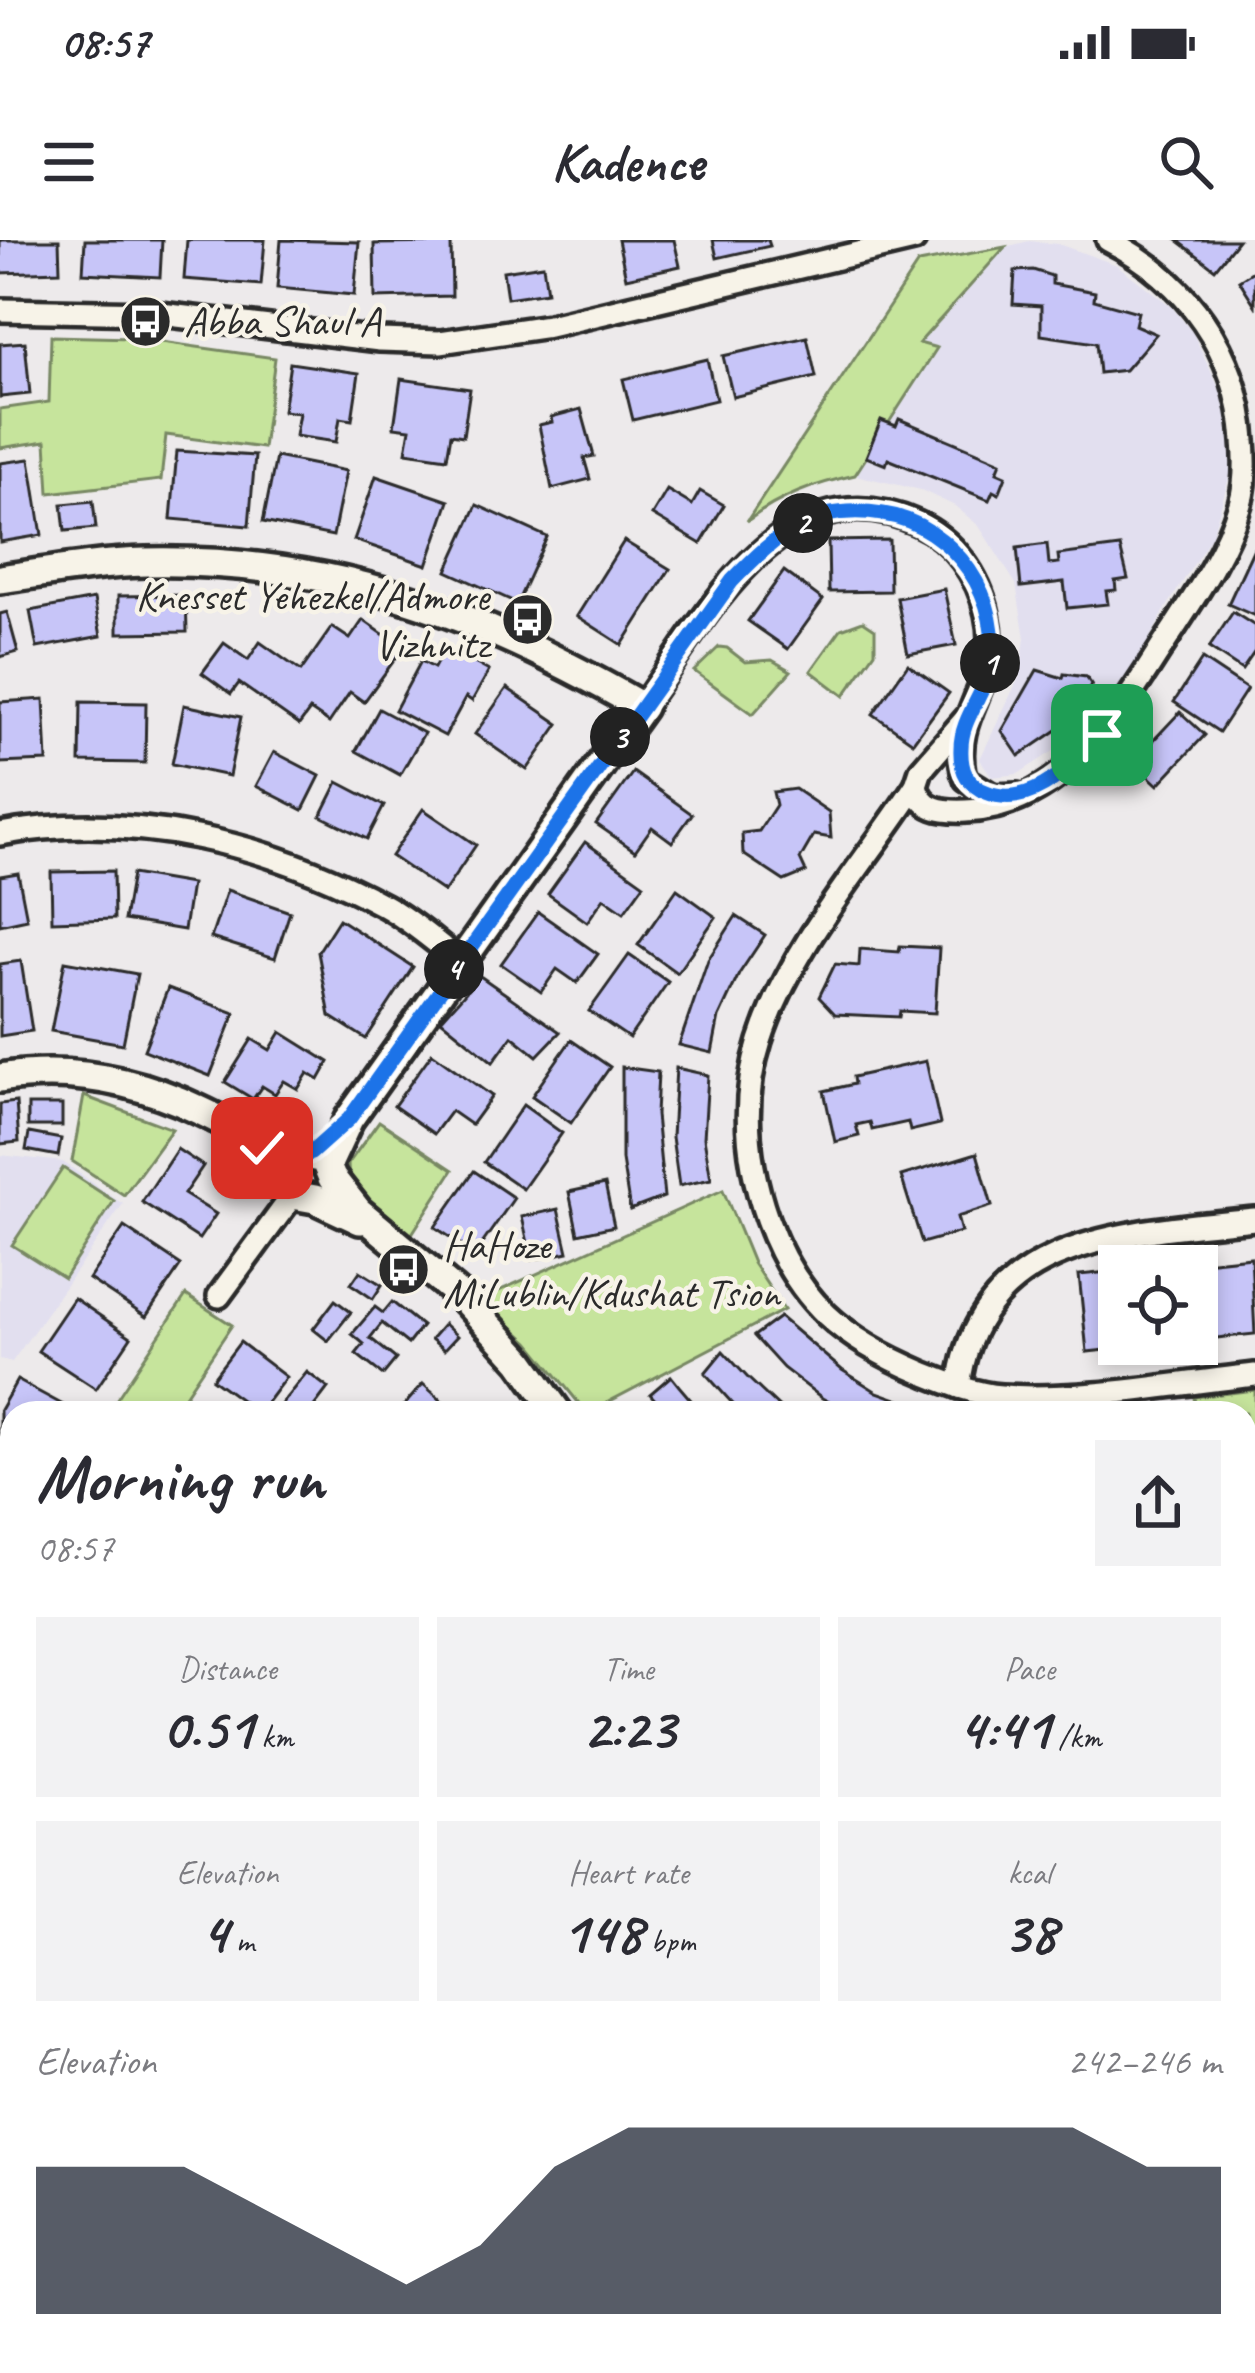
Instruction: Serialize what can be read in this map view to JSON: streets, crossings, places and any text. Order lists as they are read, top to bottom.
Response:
{
  "places": {
    "bus stop": ["Abba Shaul A", "Knesset Yehezkel/Admore Vizhnitz", "HaHoze MiLublin/Kdushat Tsion"]
  },
  "page": {
    "status": "08:57",
    "header": "Kadence",
    "pins": [
      "2",
      "1",
      "3",
      "4"
    ],
    "heading": ["Morning run", "08:57"],
    "stats": [
      ["Distance", "0.51 km"],
      ["Time", "2:23"],
      ["Pace", "4:41 /km"],
      ["Elevation", "4 m"],
      ["Heart rate", "148 bpm"],
      ["kcal", "38"]
    ],
    "chart": ["Elevation", "242–246 m"]
  }
}
